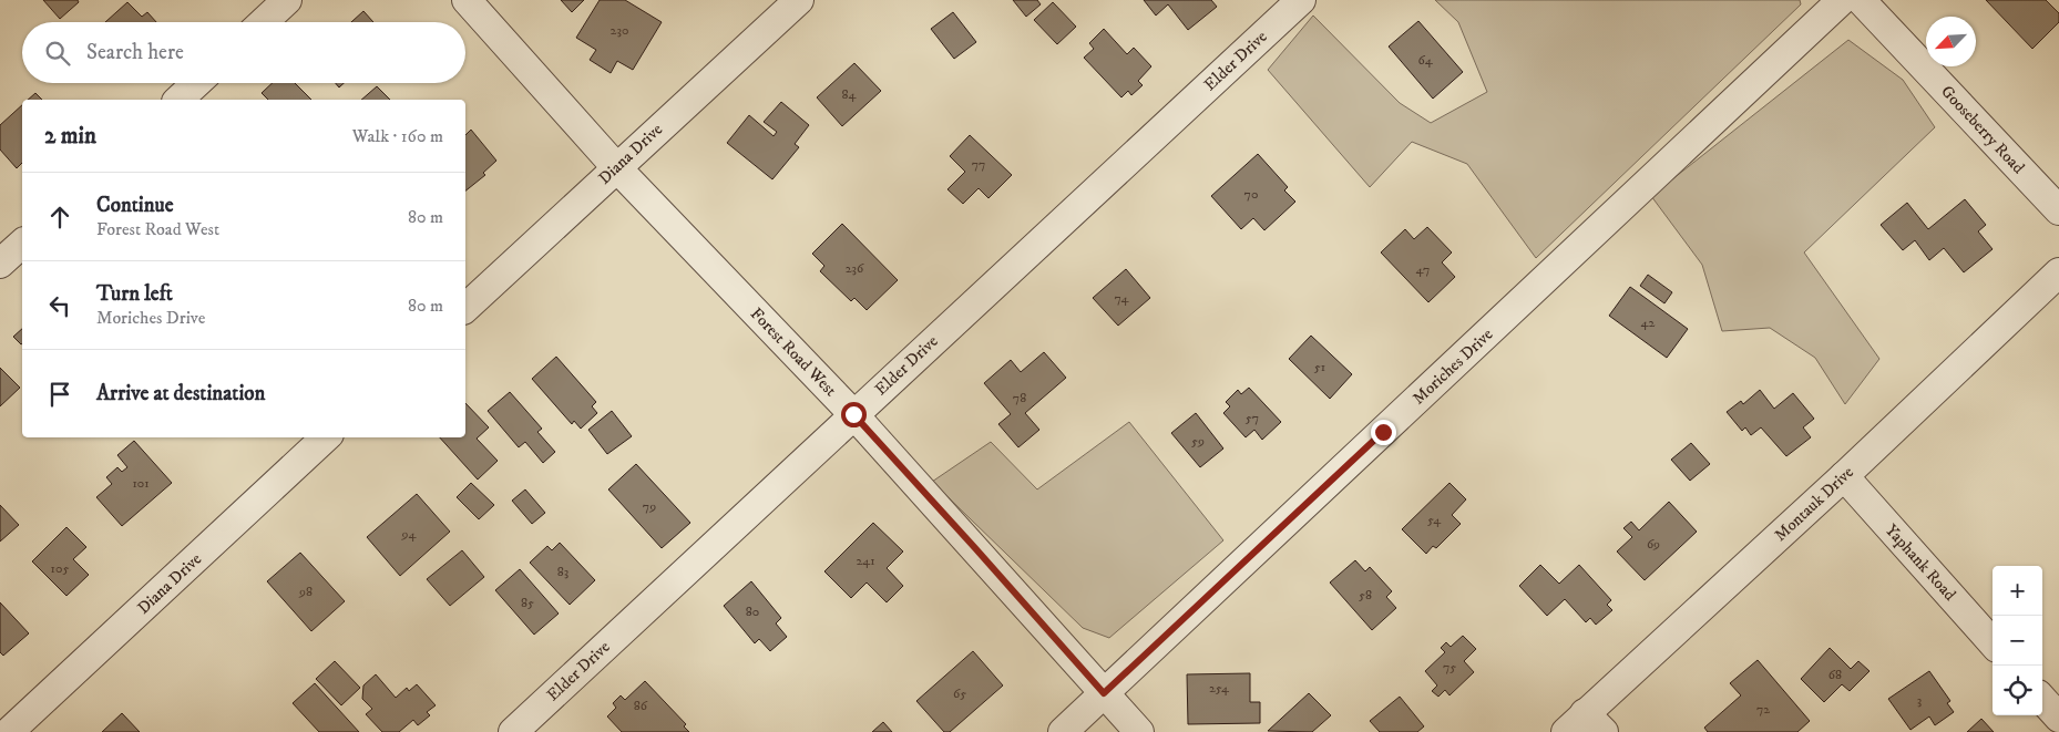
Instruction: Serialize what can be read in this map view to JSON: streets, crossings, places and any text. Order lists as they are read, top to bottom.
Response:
{
  "streets": {
    "street": [
      "Elder Drive",
      "Gooseberry Road",
      "Diana Drive",
      "Forest Road West",
      "Moriches Drive",
      "Montauk Drive",
      "Yaphank Road"
    ]
  },
  "crossings": [
    ["Elder Drive", "Forest Road West"],
    ["Diana Drive", "Forest Road West"],
    ["Forest Road West", "Moriches Drive"],
    ["Montauk Drive", "Yaphank Road"]
  ],
  "house_numbers": [
    "230",
    "64",
    "84",
    "77",
    "70",
    "236",
    "47",
    "74",
    "42",
    "51",
    "78",
    "57",
    "59",
    "101",
    "79",
    "54",
    "94",
    "69",
    "241",
    "105",
    "83",
    "98",
    "58",
    "85",
    "80",
    "75",
    "68",
    "254",
    "65",
    "3",
    "86",
    "72"
  ],
  "north": "bottom left",
  "page": {
    "search": "Search here",
    "heading": ["2 min", "Walk · 160 m"],
    "list": [
      ["Continue", "Forest Road West", "80 m"],
      ["Turn left", "Moriches Drive", "80 m"],
      "Arrive at destination"
    ],
    "map_buttons": ["+", "−"]
  }
}
